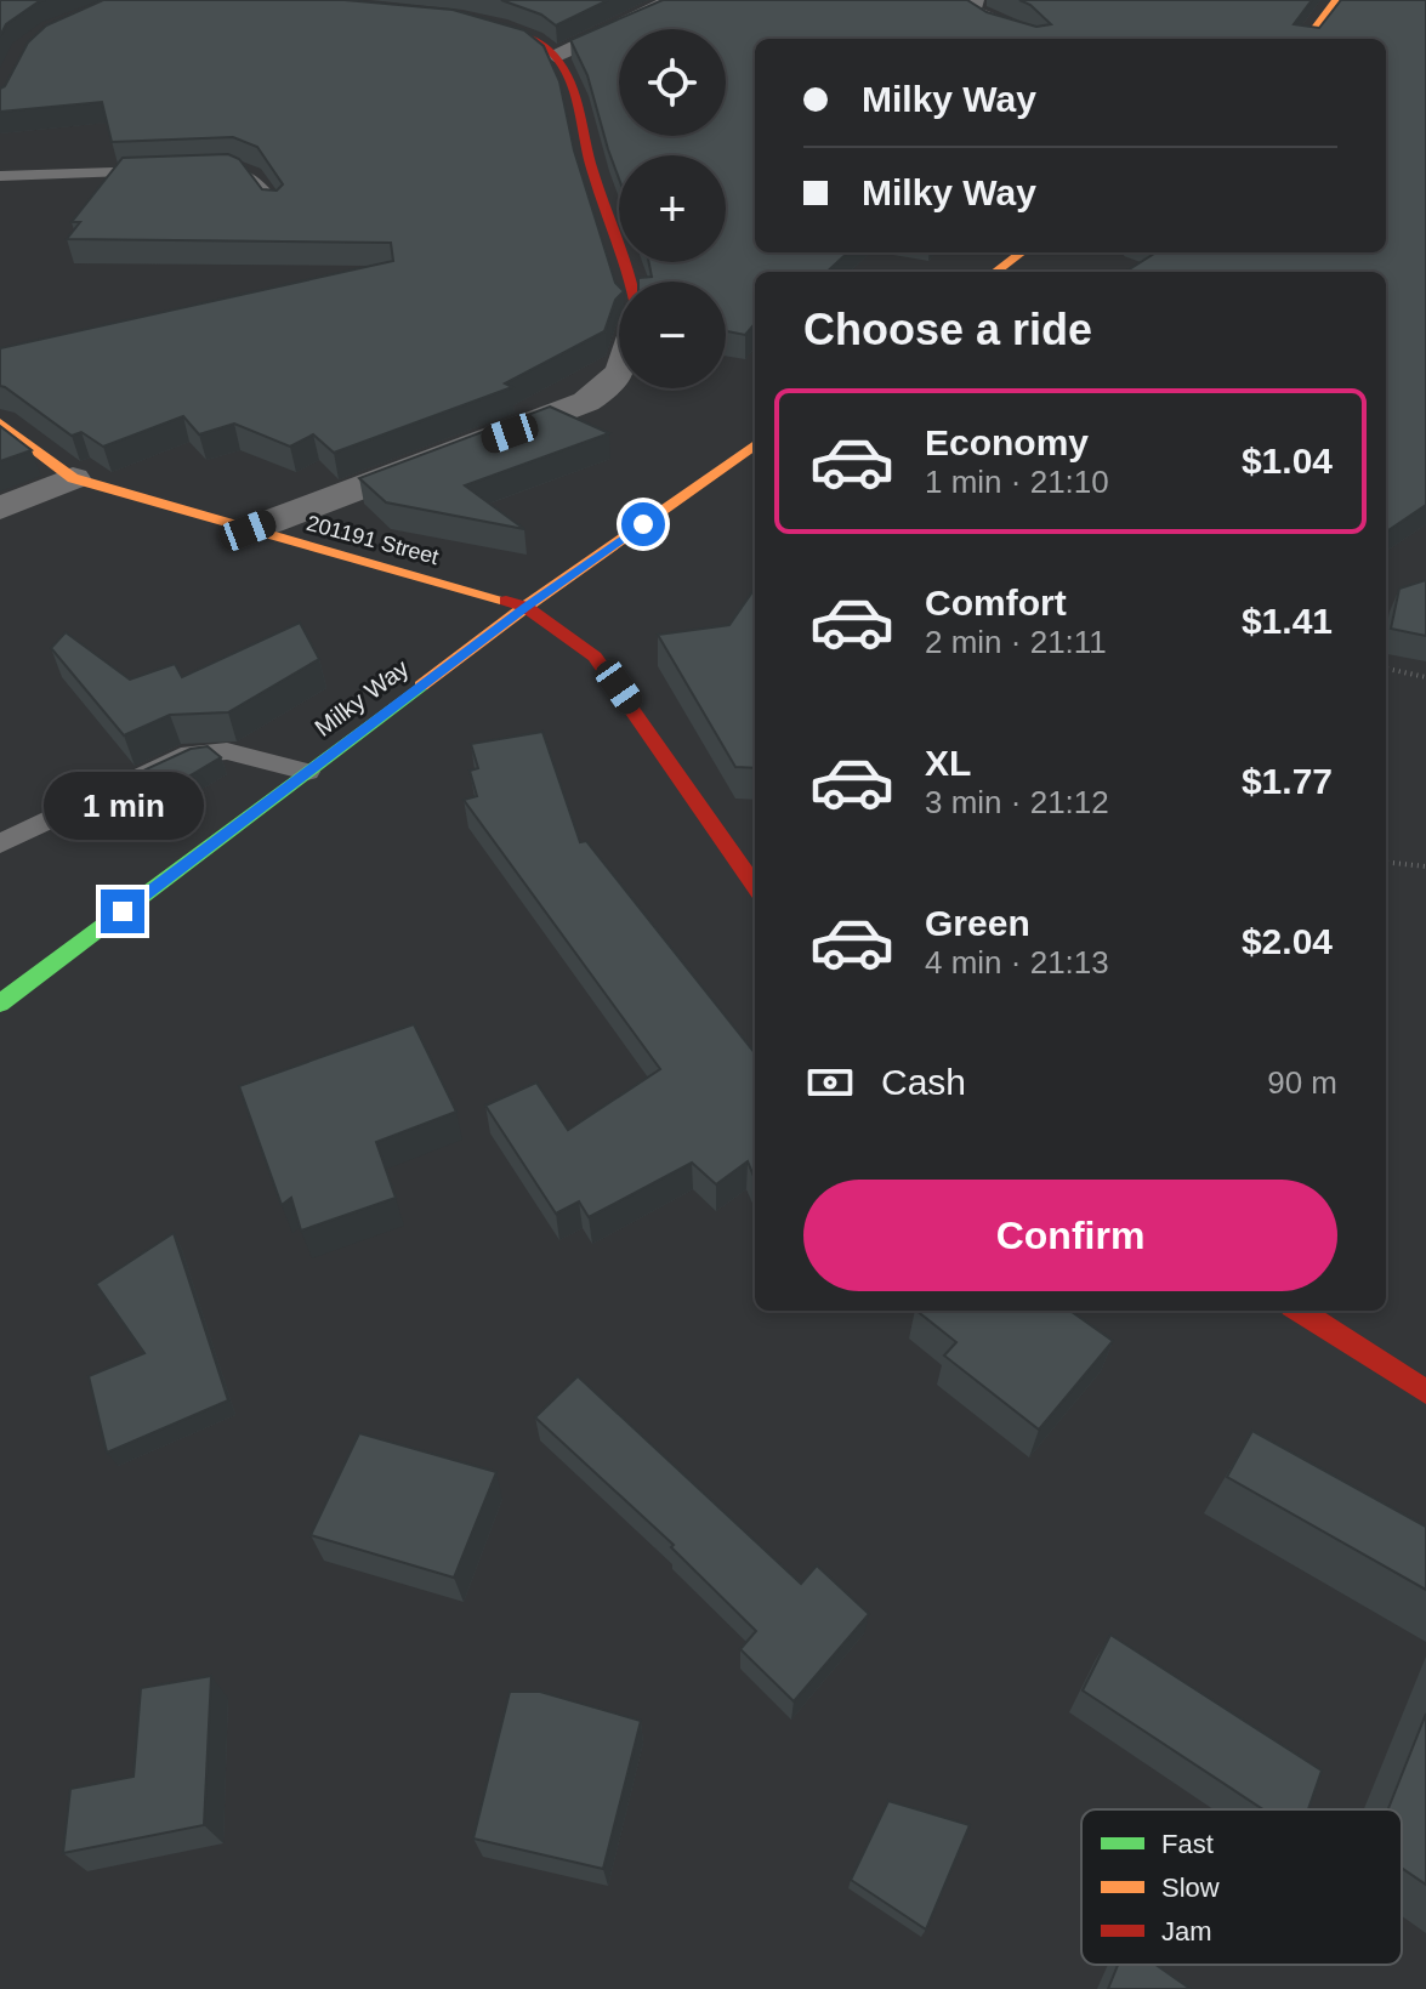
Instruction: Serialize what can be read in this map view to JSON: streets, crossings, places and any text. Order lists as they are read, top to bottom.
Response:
{
  "streets": {
    "street": ["201191 Street", "Milky Way"]
  },
  "crossings": [
    ["201191 Street", "Milky Way"]
  ],
  "legend": ["Fast", "Slow", "Jam"],
  "page": {
    "map_buttons": ["+", "−"],
    "banner": ["Milky Way", "Milky Way"],
    "heading": "Choose a ride",
    "list": [
      {
        "name": "Economy",
        "note": "1 min · 21:10",
        "value": "$1.04"
      },
      {
        "name": "Comfort",
        "note": "2 min · 21:11",
        "value": "$1.41"
      },
      {
        "name": "XL",
        "note": "3 min · 21:12",
        "value": "$1.77"
      },
      {
        "name": "Green",
        "note": "4 min · 21:13",
        "value": "$2.04"
      }
    ],
    "bubble": "1 min",
    "pay": ["Cash", "90 m"],
    "buttons": "Confirm"
  }
}
